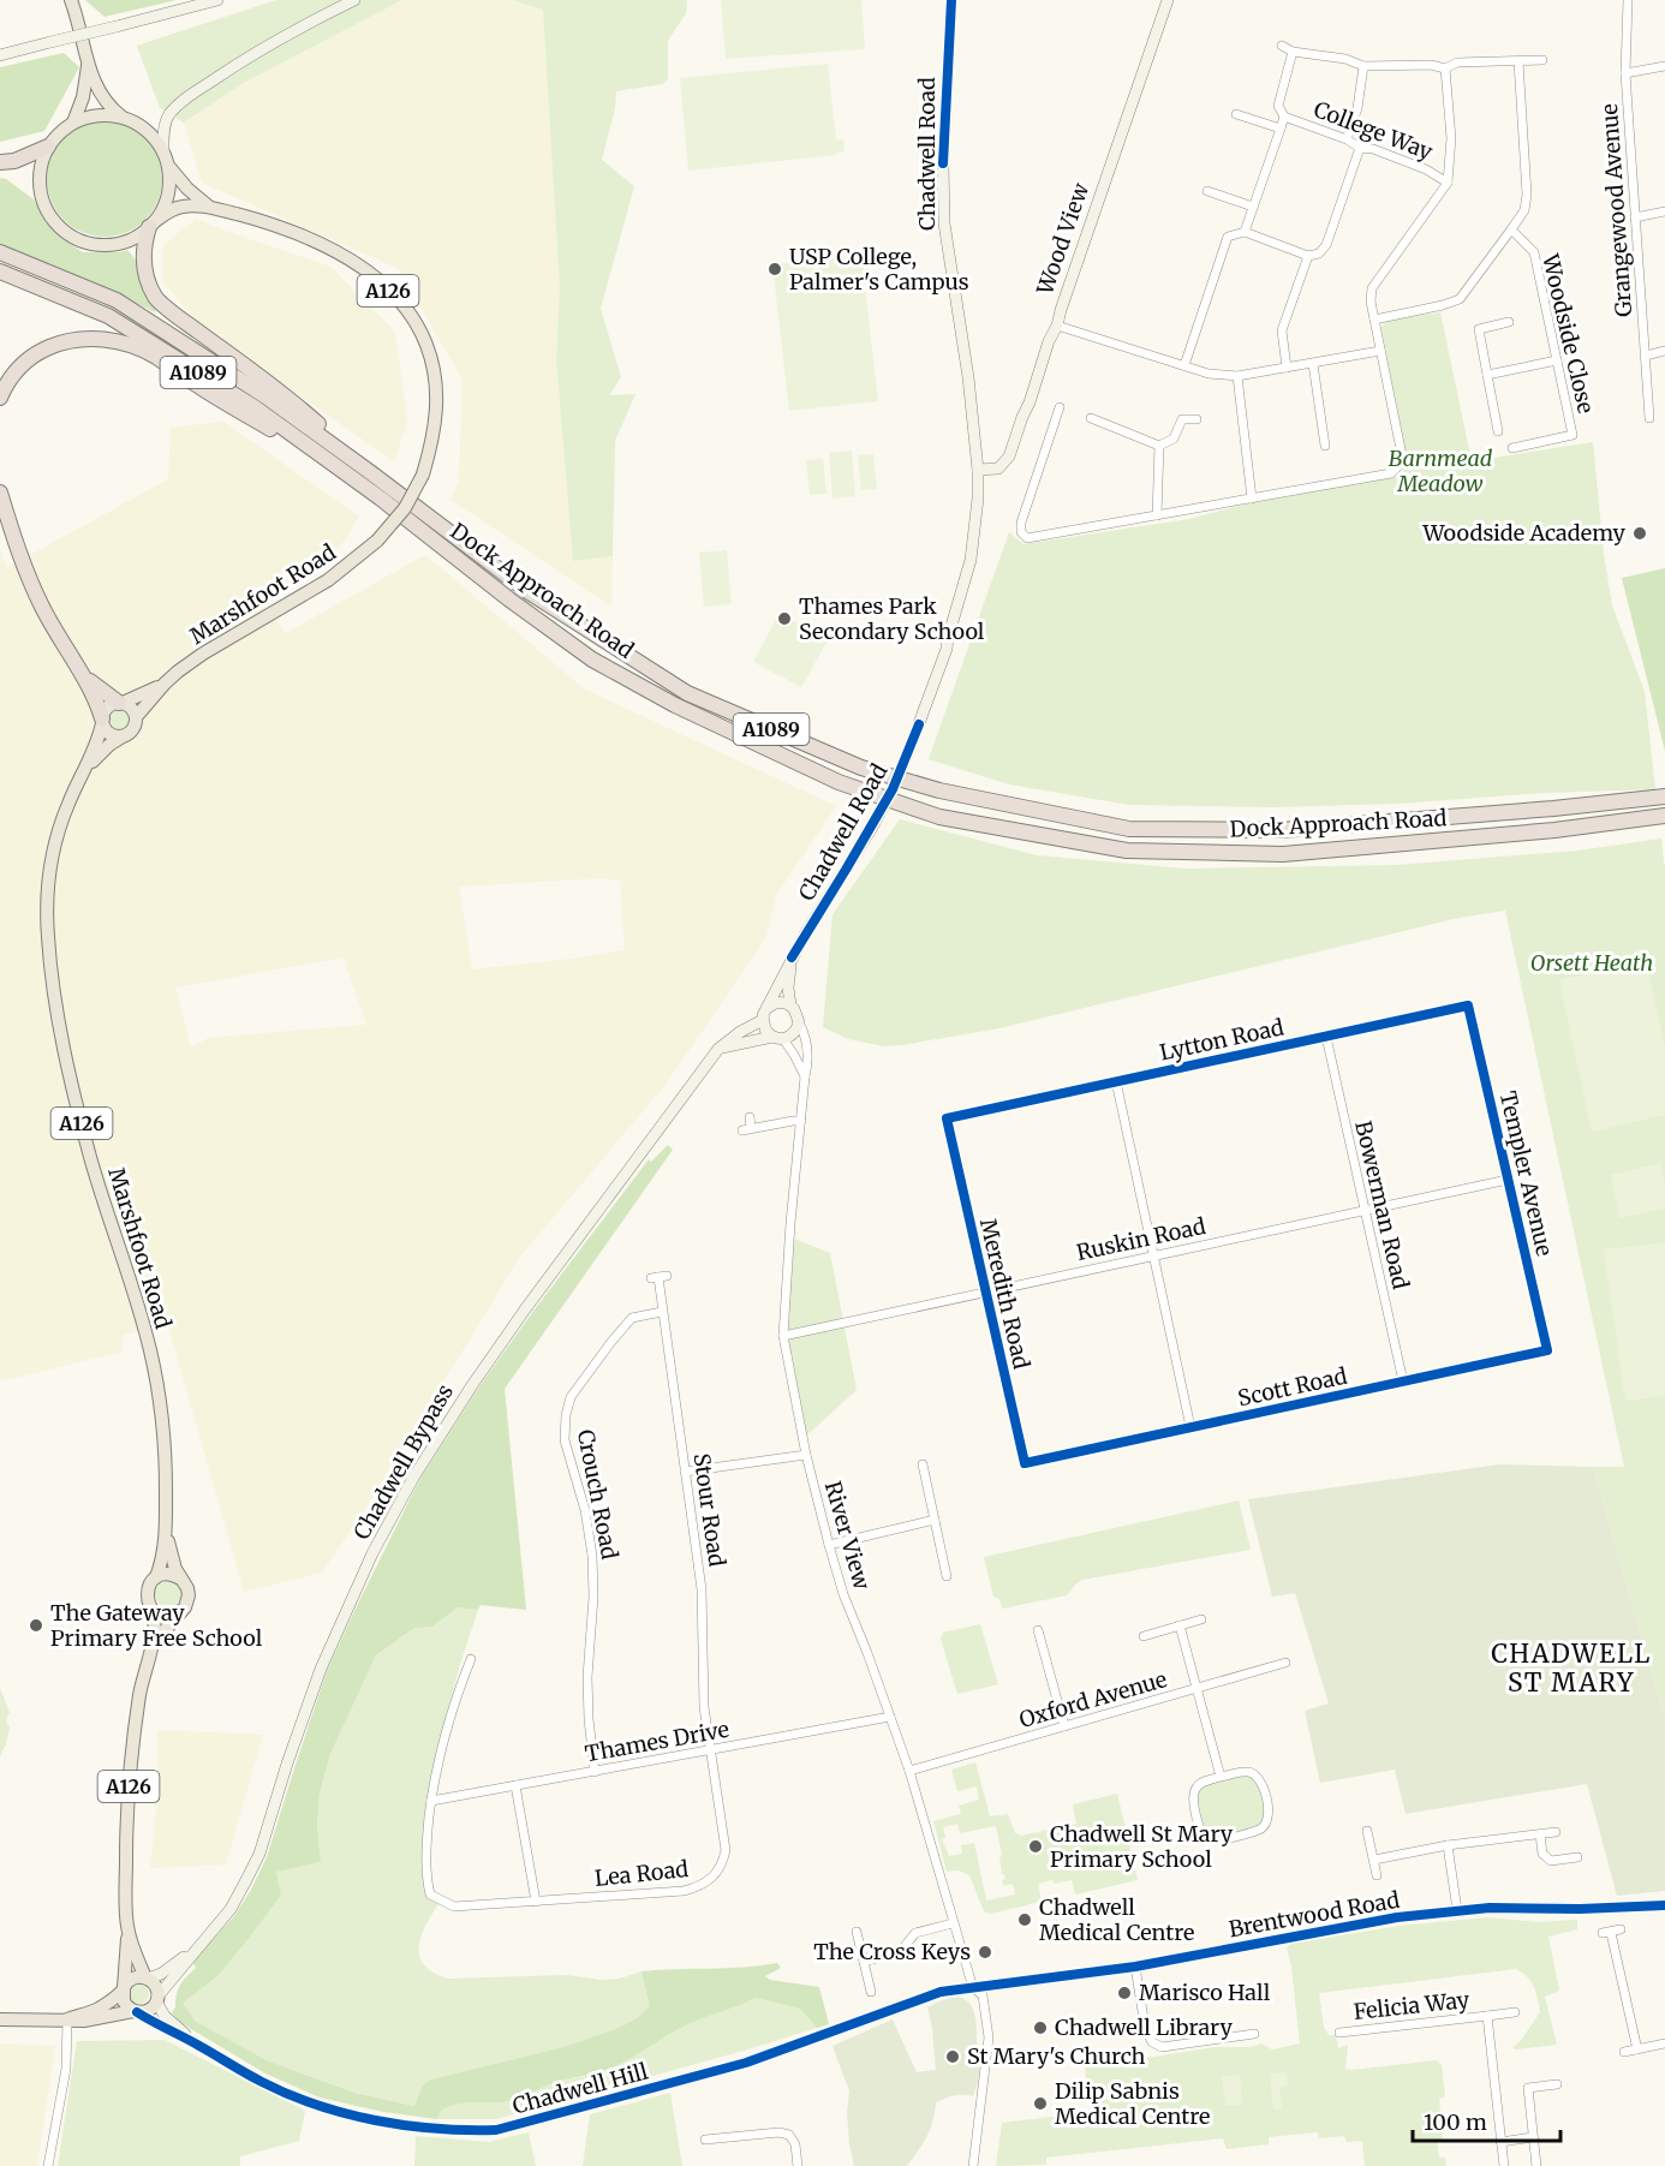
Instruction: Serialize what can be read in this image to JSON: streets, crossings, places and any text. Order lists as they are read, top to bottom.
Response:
{
  "streets": {
    "highway": ["A1089", "Dock Approach Road"],
    "main road": [
      "Chadwell Road",
      "Wood View",
      "A126",
      "Marshfoot Road",
      "Chadwell Bypass",
      "Brentwood Road",
      "Chadwell Hill"
    ],
    "street": [
      "College Way",
      "Grangewood Avenue",
      "Woodside Close",
      "Lytton Road",
      "Templer Avenue",
      "Bowerman Road",
      "Ruskin Road",
      "Meredith Road",
      "Scott Road",
      "Crouch Road",
      "Stour Road",
      "River View",
      "Oxford Avenue",
      "Thames Drive",
      "Lea Road",
      "Felicia Way"
    ]
  },
  "crossings": [
    ["Chadwell Road", "Wood View"],
    ["Chadwell Road", "Chadwell Bypass"],
    ["Chadwell Road", "River View"],
    ["Marshfoot Road", "Chadwell Bypass"],
    ["Marshfoot Road", "Chadwell Hill"],
    ["Lytton Road", "Templer Avenue"],
    ["Lytton Road", "Bowerman Road"],
    ["Lytton Road", "Meredith Road"],
    ["Templer Avenue", "Ruskin Road"],
    ["Templer Avenue", "Scott Road"],
    ["Bowerman Road", "Ruskin Road"],
    ["Bowerman Road", "Scott Road"],
    ["Ruskin Road", "Meredith Road"],
    ["Ruskin Road", "River View"],
    ["Meredith Road", "Scott Road"],
    ["Chadwell Bypass", "River View"],
    ["Chadwell Bypass", "Chadwell Hill"],
    ["Crouch Road", "Stour Road"],
    ["Crouch Road", "Thames Drive"],
    ["Stour Road", "Thames Drive"],
    ["Stour Road", "Lea Road"],
    ["River View", "Oxford Avenue"],
    ["River View", "Thames Drive"],
    ["River View", "Brentwood Road"],
    ["River View", "Chadwell Hill"],
    ["Thames Drive", "Lea Road"],
    ["Brentwood Road", "Chadwell Hill"]
  ],
  "districts": ["CHADWELL ST MARY"],
  "parks": ["Barnmead Meadow", "Orsett Heath"],
  "places": [
    "USP College, Palmer's Campus",
    "Woodside Academy",
    "Thames Park Secondary School",
    "The Gateway Primary Free School",
    "Chadwell St Mary Primary School",
    "Chadwell Medical Centre",
    "The Cross Keys",
    "Marisco Hall",
    "Chadwell Library",
    "St Mary's Church",
    "Dilip Sabnis Medical Centre"
  ],
  "scale_bar": "100 m"
}
